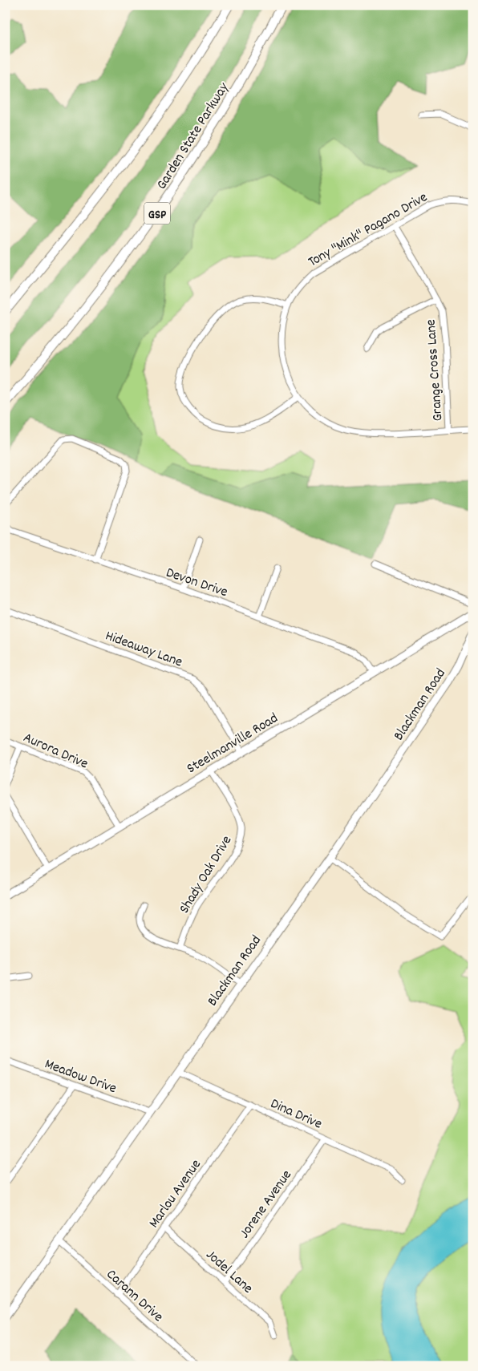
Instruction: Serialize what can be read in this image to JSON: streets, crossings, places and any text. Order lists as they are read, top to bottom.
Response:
{
  "streets": {
    "highway": ["Garden State Parkway", "GSP"],
    "main road": ["Blackman Road", "Steelmanville Road"],
    "street": [
      "Tony \"Mink\" Pagano Drive",
      "Grange Cross Lane",
      "Devon Drive",
      "Hideaway Lane",
      "Aurora Drive",
      "Shady Oak Drive",
      "Meadow Drive",
      "Dina Drive",
      "Marlou Avenue",
      "Jorene Avenue",
      "Jodel Lane",
      "Carann Drive"
    ]
  },
  "crossings": [
    ["Tony \"Mink\" Pagano Drive", "Grange Cross Lane"],
    ["Devon Drive", "Steelmanville Road"],
    ["Hideaway Lane", "Steelmanville Road"],
    ["Blackman Road", "Meadow Drive"],
    ["Blackman Road", "Dina Drive"],
    ["Blackman Road", "Carann Drive"],
    ["Steelmanville Road", "Aurora Drive"],
    ["Steelmanville Road", "Shady Oak Drive"],
    ["Dina Drive", "Marlou Avenue"],
    ["Dina Drive", "Jorene Avenue"],
    ["Marlou Avenue", "Jodel Lane"],
    ["Marlou Avenue", "Carann Drive"],
    ["Jorene Avenue", "Jodel Lane"]
  ]
}
